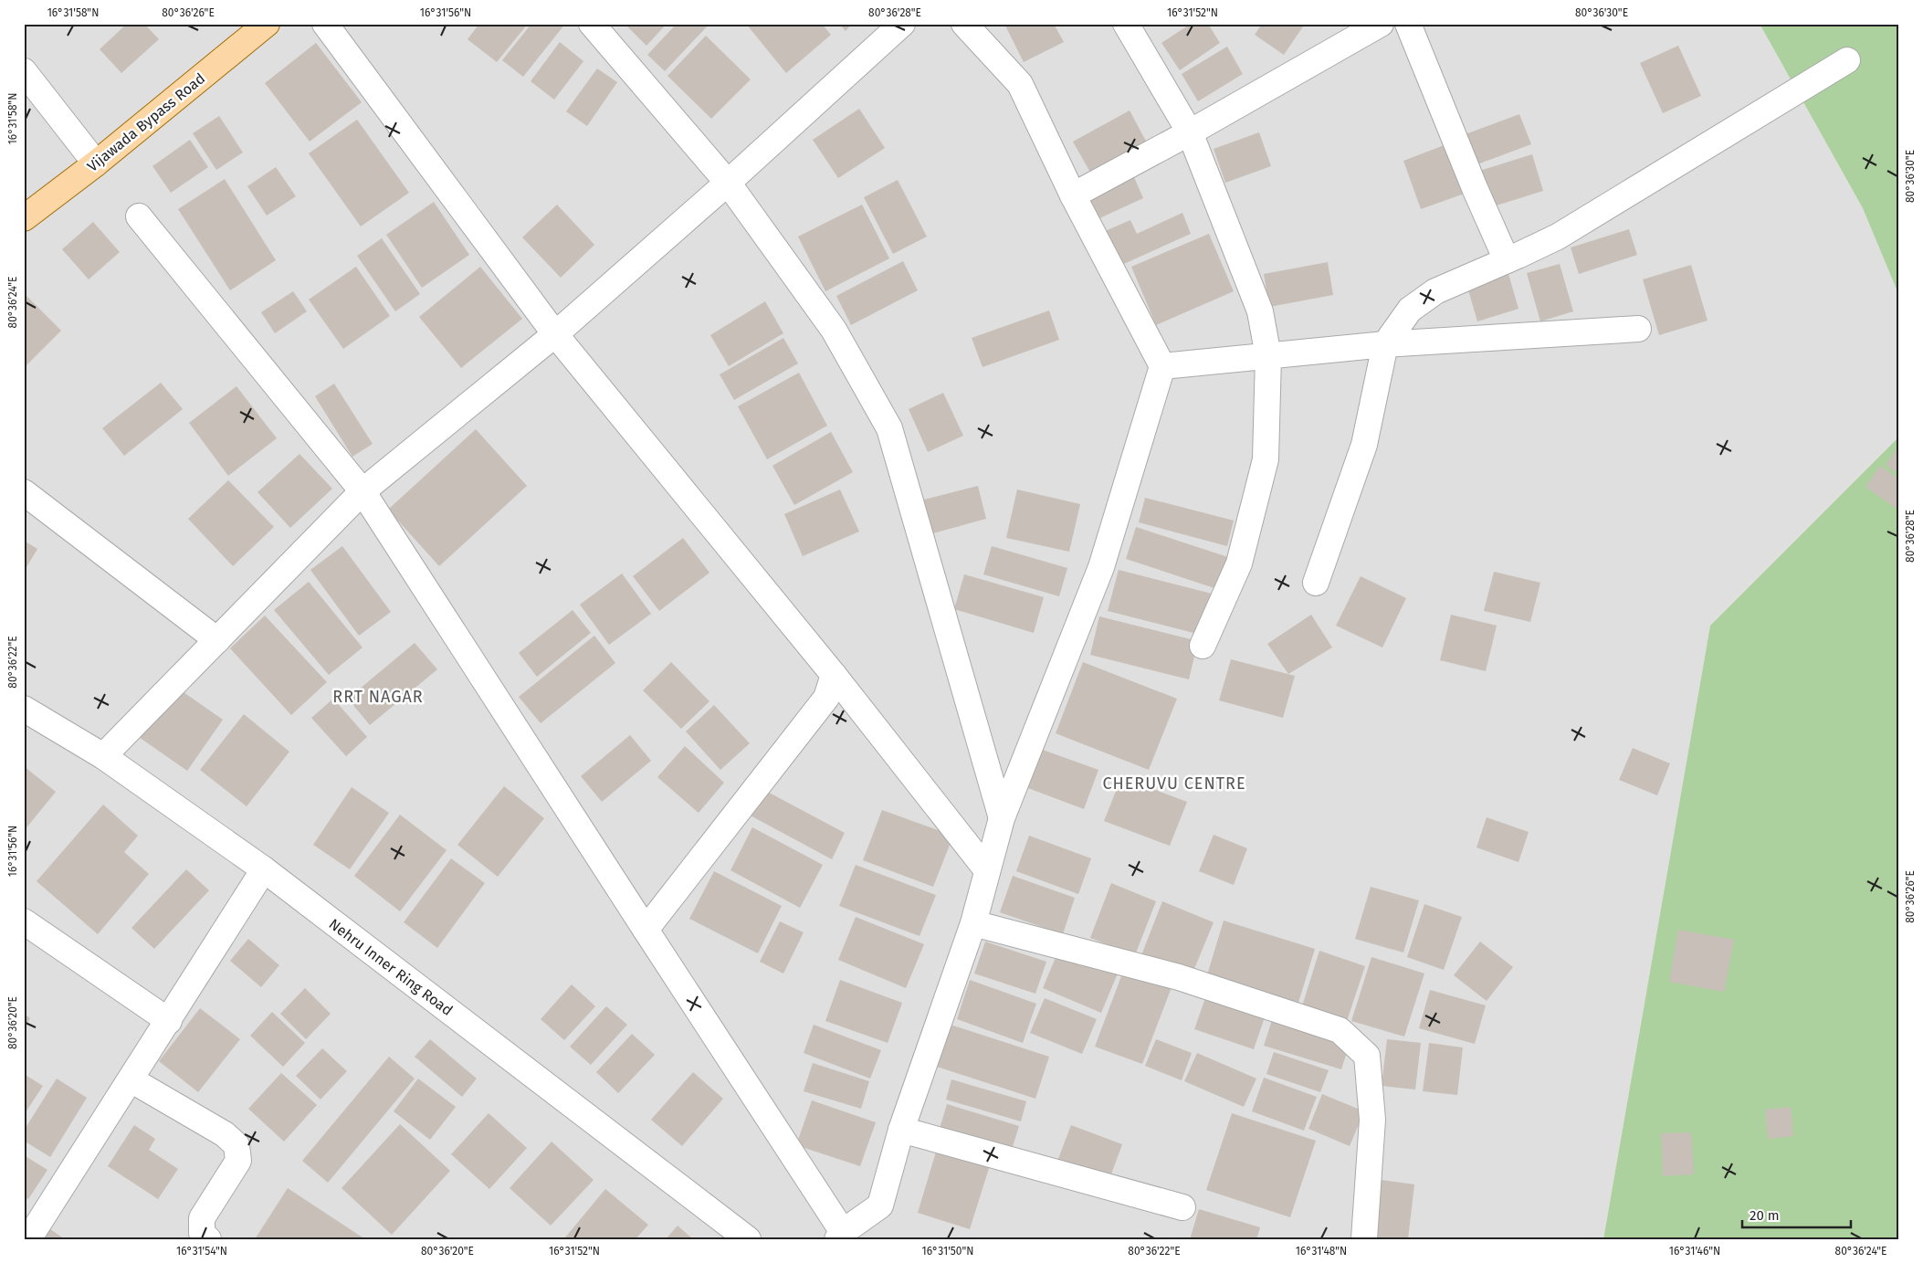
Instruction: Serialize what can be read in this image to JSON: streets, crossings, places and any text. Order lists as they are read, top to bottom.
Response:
{
  "streets": {
    "main road": ["Vijawada Bypass Road"],
    "street": ["Nehru Inner Ring Road"]
  },
  "districts": ["RRT NAGAR", "CHERUVU CENTRE"],
  "scale_bar": "20 m",
  "coordinates": [
    "16°31'58\"N",
    "80°36'26\"E",
    "16°31'56\"N",
    "80°36'28\"E",
    "16°31'52\"N",
    "80°36'30\"E",
    "80°36'24\"E",
    "80°36'22\"E",
    "80°36'20\"E",
    "16°31'54\"N",
    "16°31'50\"N",
    "16°31'48\"N",
    "16°31'46\"N"
  ]
}
